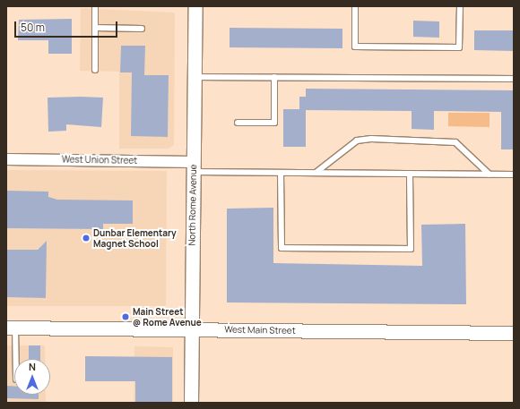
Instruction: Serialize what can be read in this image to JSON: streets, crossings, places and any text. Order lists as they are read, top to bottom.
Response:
{
  "streets": {
    "street": ["West Union Street", "North Rome Avenue", "West Main Street"]
  },
  "crossings": [
    ["West Union Street", "North Rome Avenue"],
    ["North Rome Avenue", "West Main Street"]
  ],
  "places": ["Dunbar Elementary Magnet School", "Main Street @ Rome Avenue"],
  "scale_bar": "50 m",
  "north": "top"
}
